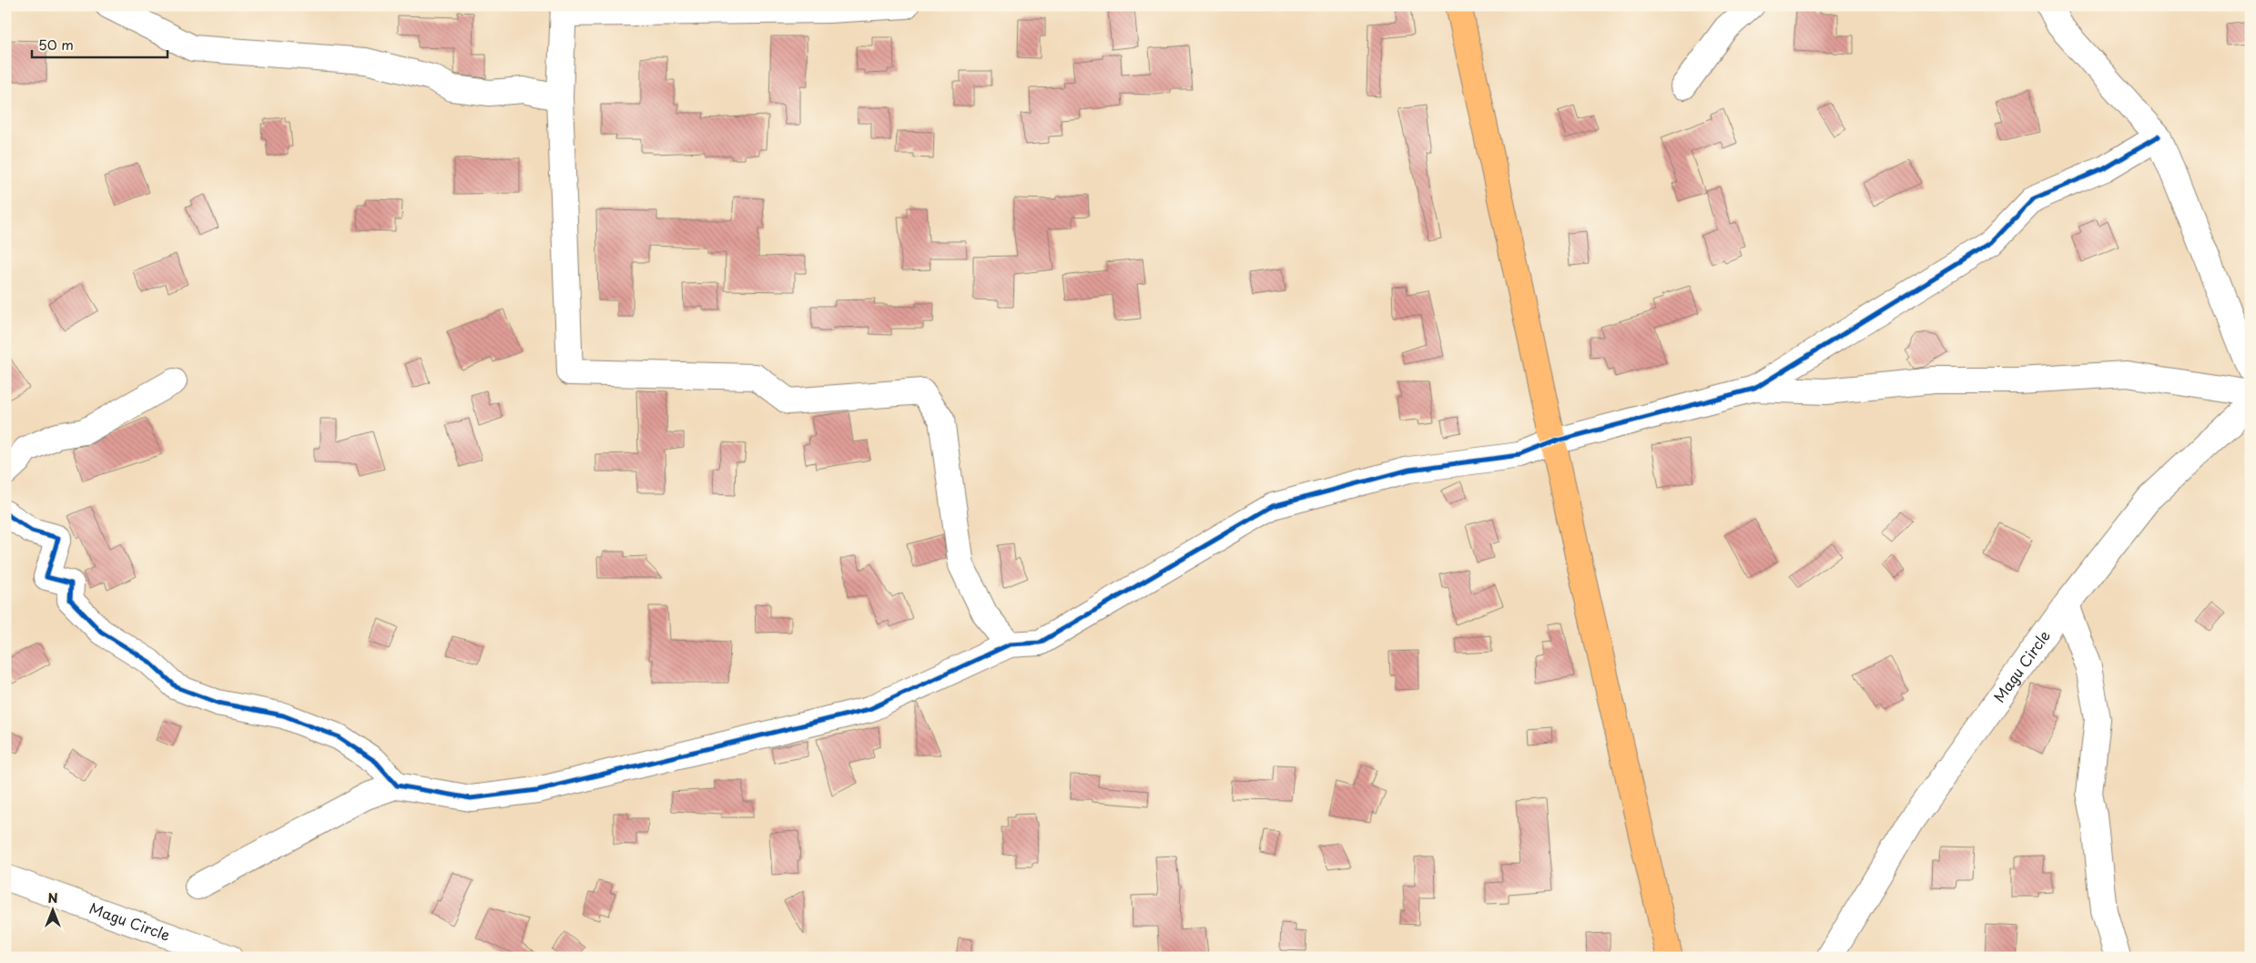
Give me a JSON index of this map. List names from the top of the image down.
{
  "streets": {
    "street": ["Magu Circle"]
  },
  "scale_bar": "50 m",
  "north": "top"
}
